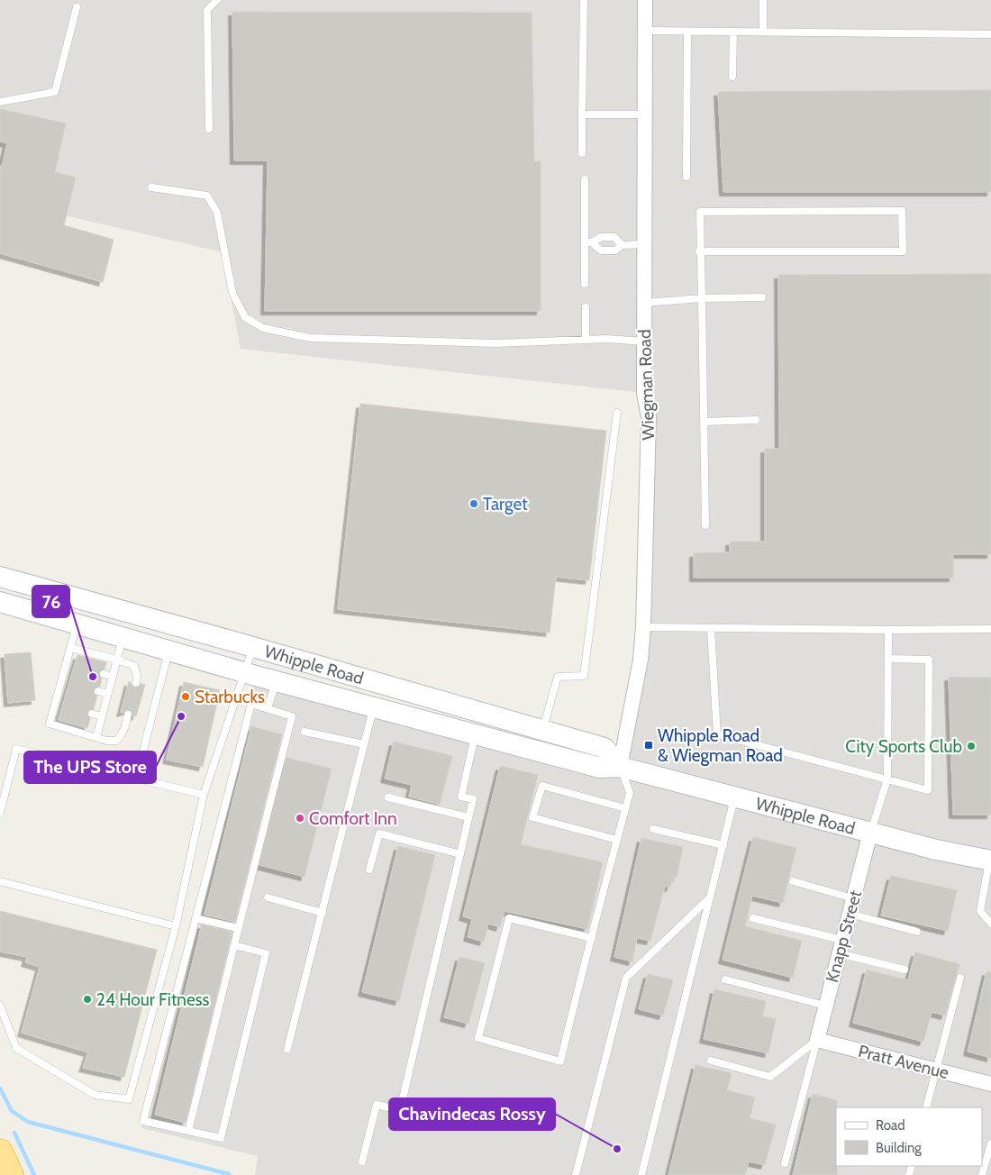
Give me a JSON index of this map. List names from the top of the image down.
{
  "streets": {
    "main road": ["Whipple Road"],
    "street": ["Wiegman Road", "Knapp Street", "Pratt Avenue"]
  },
  "crossings": [
    ["Wiegman Road", "Whipple Road"],
    ["Whipple Road", "Knapp Street"],
    ["Knapp Street", "Pratt Avenue"]
  ],
  "places": {
    "other": [
      "Target",
      "76",
      "Starbucks",
      "The UPS Store",
      "City Sports Club",
      "Comfort Inn",
      "24 Hour Fitness",
      "Chavindecas Rossy"
    ],
    "transit": ["Whipple Road & Wiegman Road"]
  },
  "legend": ["Road", "Building"]
}
